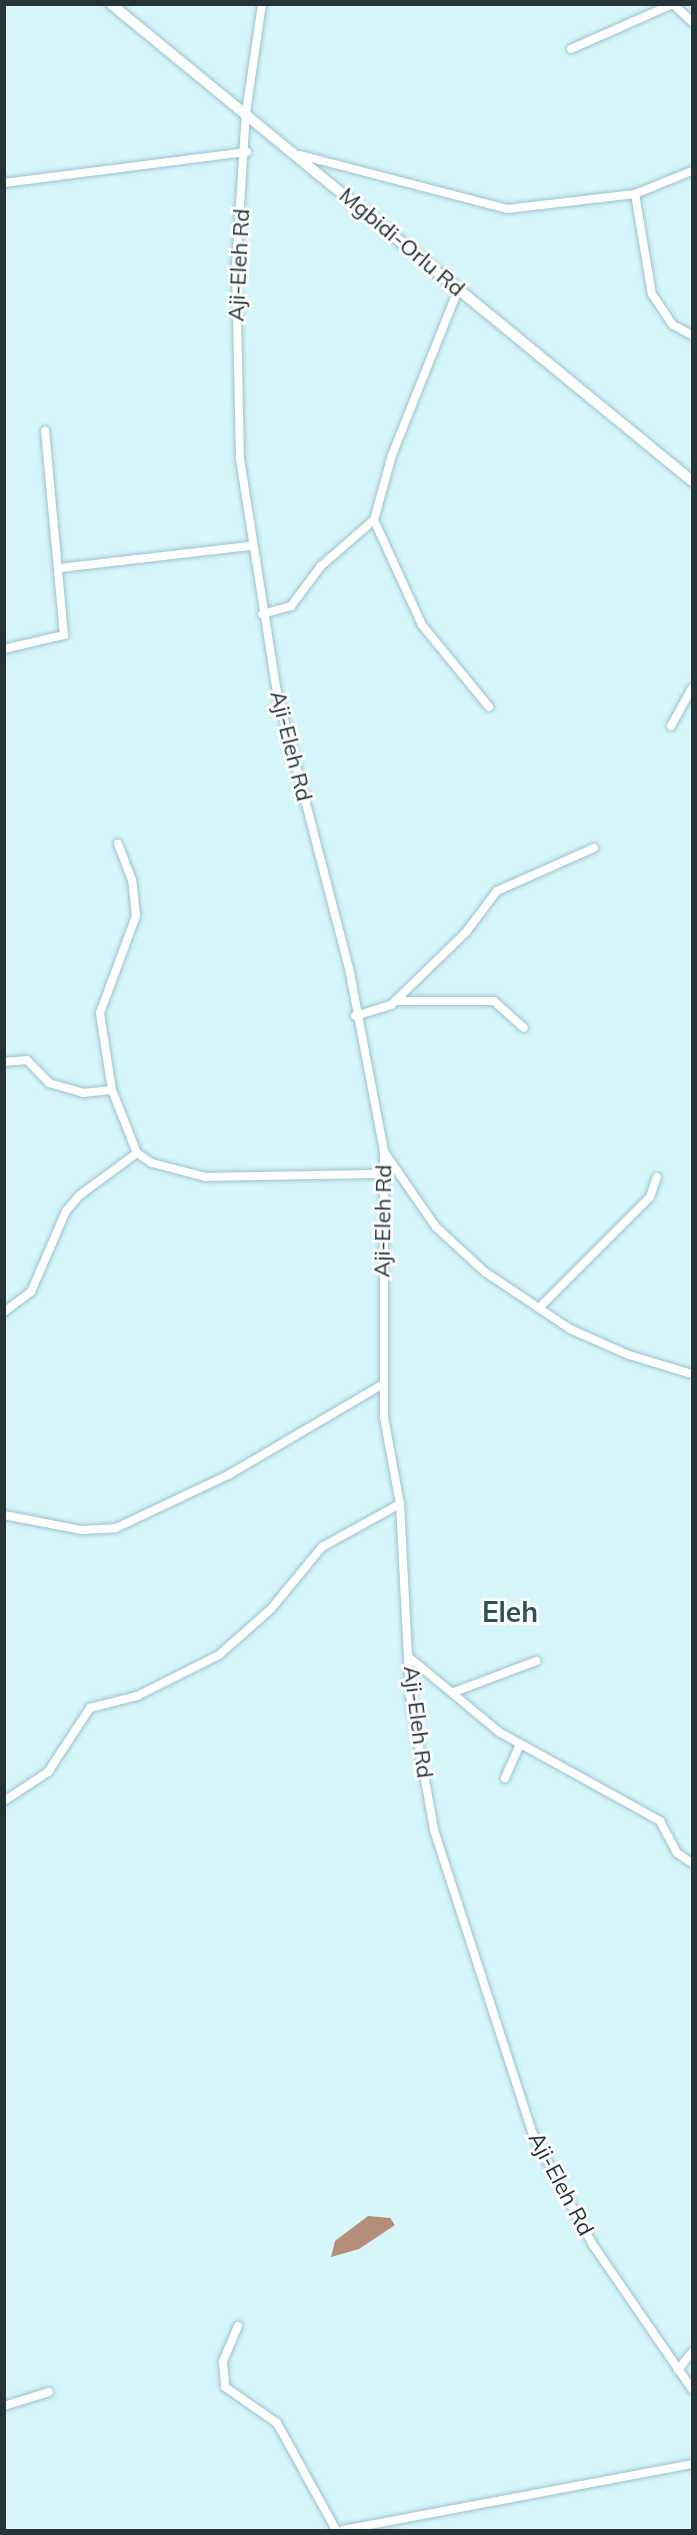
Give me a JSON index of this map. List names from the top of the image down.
{
  "streets": {
    "main road": ["Mgbidi-Orlu Rd"],
    "street": ["Aji-Eleh Rd"]
  },
  "crossings": [
    ["Mgbidi-Orlu Rd", "Aji-Eleh Rd"]
  ],
  "districts": ["Eleh"]
}
